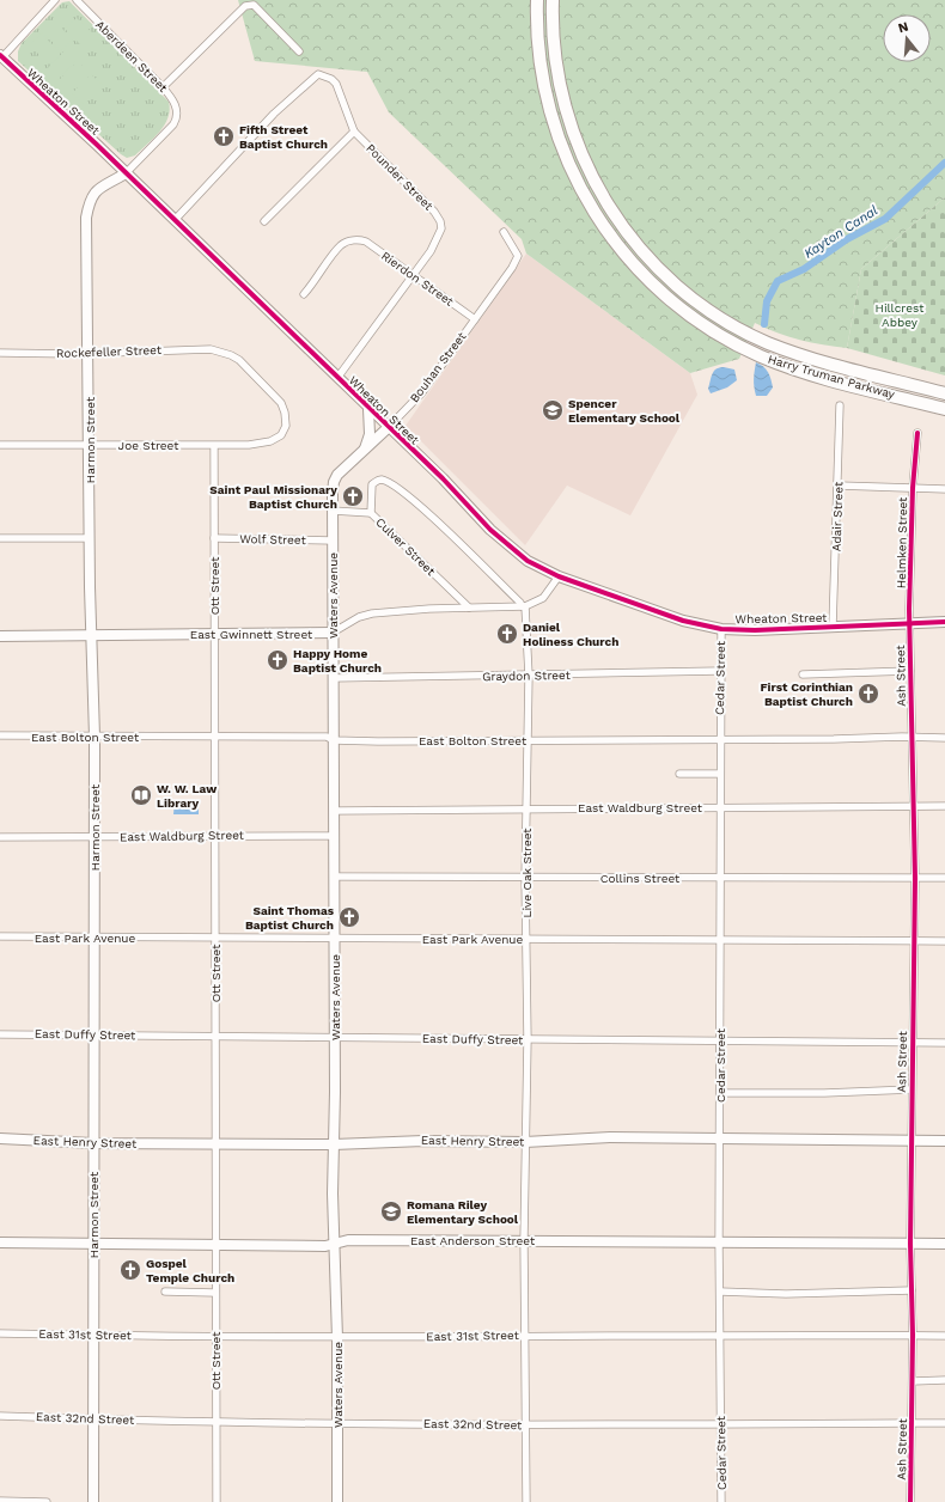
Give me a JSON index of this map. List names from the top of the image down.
{
  "streets": {
    "highway": ["Harry Truman Parkway"],
    "main road": [
      "Wheaton Street",
      "Bouhan Street",
      "Harmon Street",
      "Waters Avenue",
      "East Gwinnett Street",
      "East Henry Street",
      "East Anderson Street"
    ],
    "street": [
      "Aberdeen Street",
      "Pounder Street",
      "Rierdon Street",
      "Rockefeller Street",
      "Joe Street",
      "Adair Street",
      "Wolf Street",
      "Helmken Street",
      "Culver Street",
      "Ott Street",
      "Graydon Street",
      "Ash Street",
      "Cedar Street",
      "East Bolton Street",
      "East Waldburg Street",
      "Live Oak Street",
      "Collins Street",
      "East Park Avenue",
      "East Duffy Street",
      "East 31st Street",
      "East 32nd Street"
    ]
  },
  "crossings": [
    ["Aberdeen Street", "Wheaton Street"],
    ["Aberdeen Street", "Harmon Street"],
    ["Wheaton Street", "Pounder Street"],
    ["Wheaton Street", "Bouhan Street"],
    ["Wheaton Street", "Harmon Street"],
    ["Wheaton Street", "Adair Street"],
    ["Wheaton Street", "Helmken Street"],
    ["Wheaton Street", "Ash Street"],
    ["Wheaton Street", "Cedar Street"],
    ["Pounder Street", "Rierdon Street"],
    ["Rierdon Street", "Bouhan Street"],
    ["Rockefeller Street", "Harmon Street"],
    ["Rockefeller Street", "Joe Street"],
    ["Bouhan Street", "Waters Avenue"],
    ["Harmon Street", "Joe Street"],
    ["Harmon Street", "East Gwinnett Street"],
    ["Harmon Street", "East Bolton Street"],
    ["Harmon Street", "East Waldburg Street"],
    ["Harmon Street", "East Park Avenue"],
    ["Harmon Street", "East Duffy Street"],
    ["Harmon Street", "East Henry Street"],
    ["Harmon Street", "East Anderson Street"],
    ["Harmon Street", "East 31st Street"],
    ["Harmon Street", "East 32nd Street"],
    ["Joe Street", "Ott Street"],
    ["Wolf Street", "Ott Street"],
    ["Wolf Street", "Waters Avenue"],
    ["Helmken Street", "Ash Street"],
    ["Culver Street", "Waters Avenue"],
    ["Ott Street", "East Gwinnett Street"],
    ["Ott Street", "East Bolton Street"],
    ["Ott Street", "East Waldburg Street"],
    ["Ott Street", "East Park Avenue"],
    ["Ott Street", "East Duffy Street"],
    ["Ott Street", "East Henry Street"],
    ["Ott Street", "East Anderson Street"],
    ["Ott Street", "East 31st Street"],
    ["Ott Street", "East 32nd Street"],
    ["Waters Avenue", "East Gwinnett Street"],
    ["Waters Avenue", "Graydon Street"],
    ["Waters Avenue", "East Bolton Street"],
    ["Waters Avenue", "East Waldburg Street"],
    ["Waters Avenue", "Collins Street"],
    ["Waters Avenue", "East Park Avenue"],
    ["Waters Avenue", "East Duffy Street"],
    ["Waters Avenue", "East Henry Street"],
    ["Waters Avenue", "East Anderson Street"],
    ["Waters Avenue", "East 31st Street"],
    ["Waters Avenue", "East 32nd Street"],
    ["Graydon Street", "Cedar Street"],
    ["Graydon Street", "Live Oak Street"],
    ["Ash Street", "East Bolton Street"],
    ["Ash Street", "East Waldburg Street"],
    ["Ash Street", "Collins Street"],
    ["Ash Street", "East Park Avenue"],
    ["Ash Street", "East Duffy Street"],
    ["Ash Street", "East Henry Street"],
    ["Ash Street", "East Anderson Street"],
    ["Ash Street", "East 31st Street"],
    ["Ash Street", "East 32nd Street"],
    ["Cedar Street", "East Bolton Street"],
    ["Cedar Street", "East Waldburg Street"],
    ["Cedar Street", "Collins Street"],
    ["Cedar Street", "East Park Avenue"],
    ["Cedar Street", "East Duffy Street"],
    ["Cedar Street", "East Henry Street"],
    ["Cedar Street", "East Anderson Street"],
    ["Cedar Street", "East 31st Street"],
    ["Cedar Street", "East 32nd Street"],
    ["East Bolton Street", "Live Oak Street"],
    ["East Waldburg Street", "Live Oak Street"],
    ["Live Oak Street", "Collins Street"],
    ["Live Oak Street", "East Park Avenue"],
    ["Live Oak Street", "East Duffy Street"],
    ["Live Oak Street", "East Henry Street"],
    ["Live Oak Street", "East Anderson Street"],
    ["Live Oak Street", "East 31st Street"],
    ["Live Oak Street", "East 32nd Street"]
  ],
  "water": ["Kayton Canal"],
  "parks": ["Hillcrest Abbey"],
  "places": {
    "church": [
      "Fifth Street Baptist Church",
      "Saint Paul Missionary Baptist Church",
      "Daniel Holiness Church",
      "Happy Home Baptist Church",
      "First Corinthian Baptist Church",
      "Saint Thomas Baptist Church",
      "Gospel Temple Church"
    ],
    "school or university": ["Spencer Elementary School", "Romana Riley Elementary School"],
    "library": ["W. W. Law Library"]
  },
  "north": "top"
}
